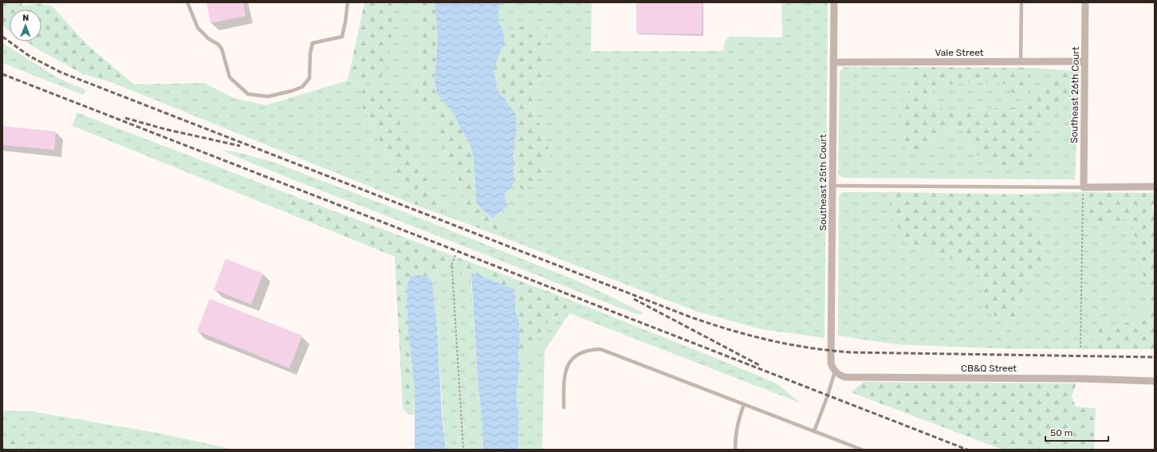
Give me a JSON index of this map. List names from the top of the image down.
{
  "streets": {
    "street": [
      "Vale Street",
      "Southeast 26th Court",
      "Southeast 25th Court",
      "CB&Q Street"
    ]
  },
  "crossings": [
    ["Vale Street", "Southeast 26th Court"],
    ["Vale Street", "Southeast 25th Court"],
    ["Southeast 25th Court", "CB&Q Street"]
  ],
  "scale_bar": "50 m",
  "north": "top"
}
